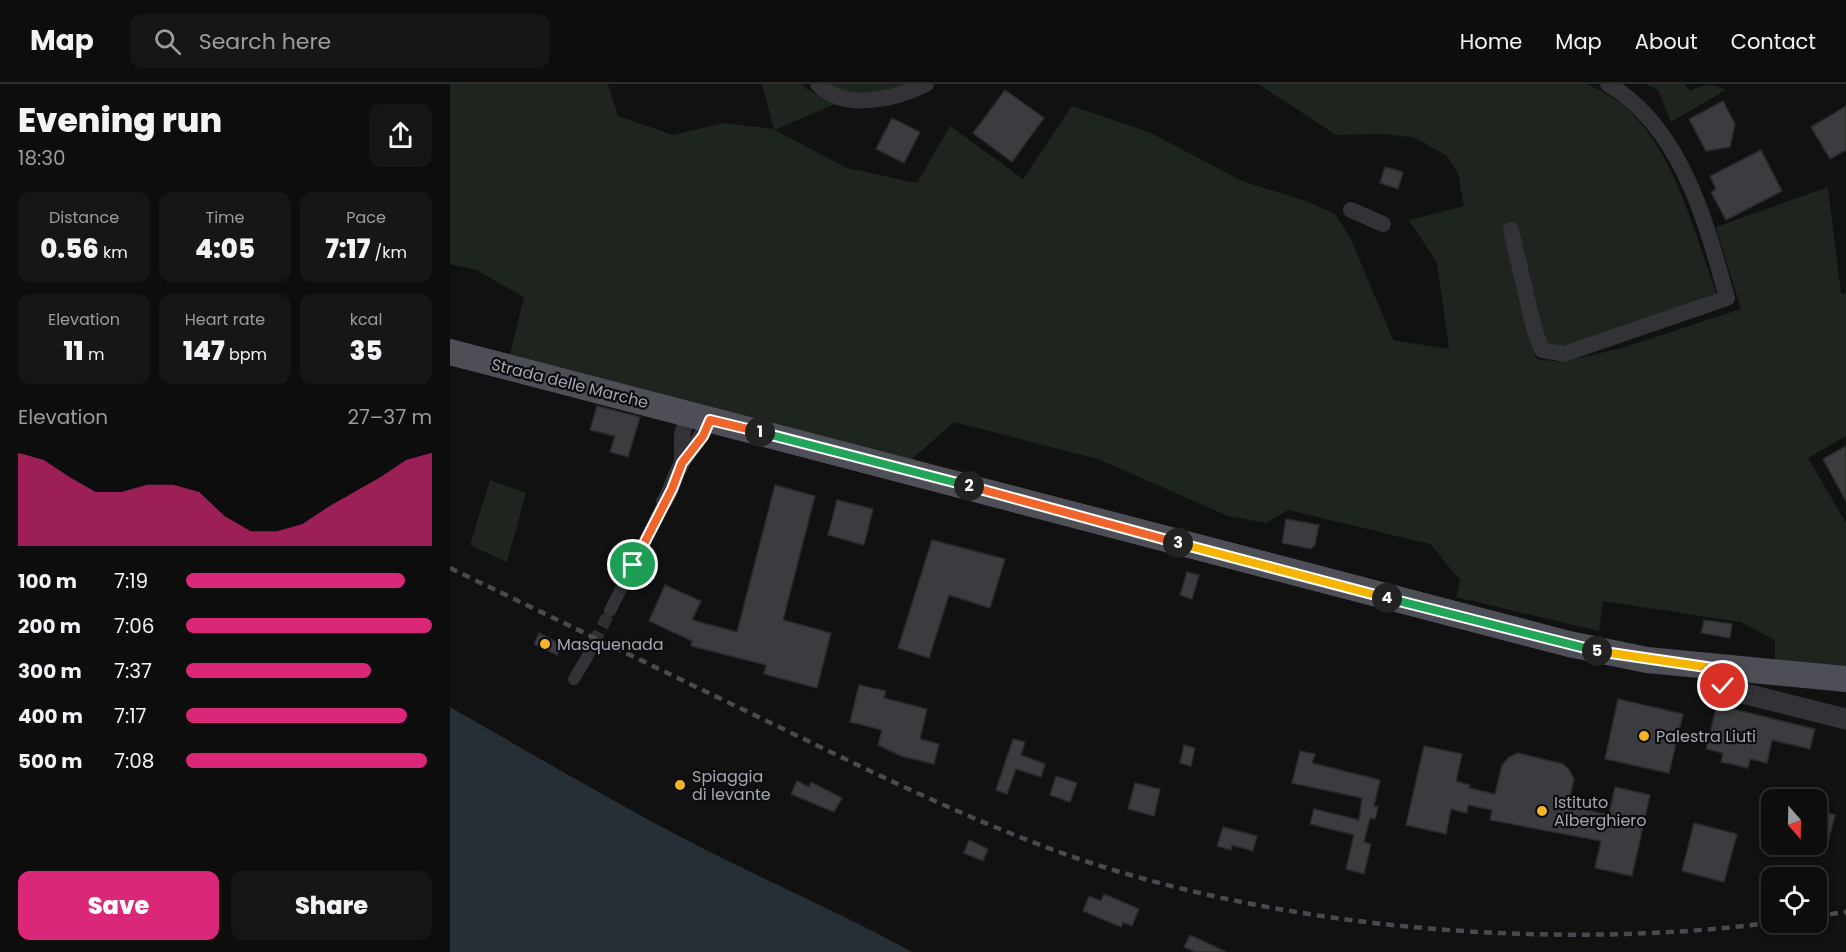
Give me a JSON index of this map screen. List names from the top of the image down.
{
  "streets": {
    "main road": ["Strada delle Marche"]
  },
  "places": [
    "Masquenada",
    "Palestra Liuti",
    "Spiaggia di levante",
    "Istituto Alberghiero"
  ],
  "north": "bottom",
  "page": {
    "header": "Map",
    "search": "Search here",
    "nav": [
      "Home",
      "Map",
      "About",
      "Contact"
    ],
    "heading": ["Evening run", "18:30"],
    "stats": [
      ["Distance", "0.56 km"],
      ["Time", "4:05"],
      ["Pace", "7:17 /km"],
      ["Elevation", "11 m"],
      ["Heart rate", "147 bpm"],
      ["kcal", "35"]
    ],
    "chart": ["Elevation", "27–37 m"],
    "pins": [
      "1",
      "2",
      "3",
      "4",
      "5"
    ],
    "list": [
      {
        "name": "100 m",
        "note": "7:19"
      },
      {
        "name": "200 m",
        "note": "7:06"
      },
      {
        "name": "300 m",
        "note": "7:37"
      },
      {
        "name": "400 m",
        "note": "7:17"
      },
      {
        "name": "500 m",
        "note": "7:08"
      }
    ],
    "buttons": ["Save", "Share"]
  }
}
